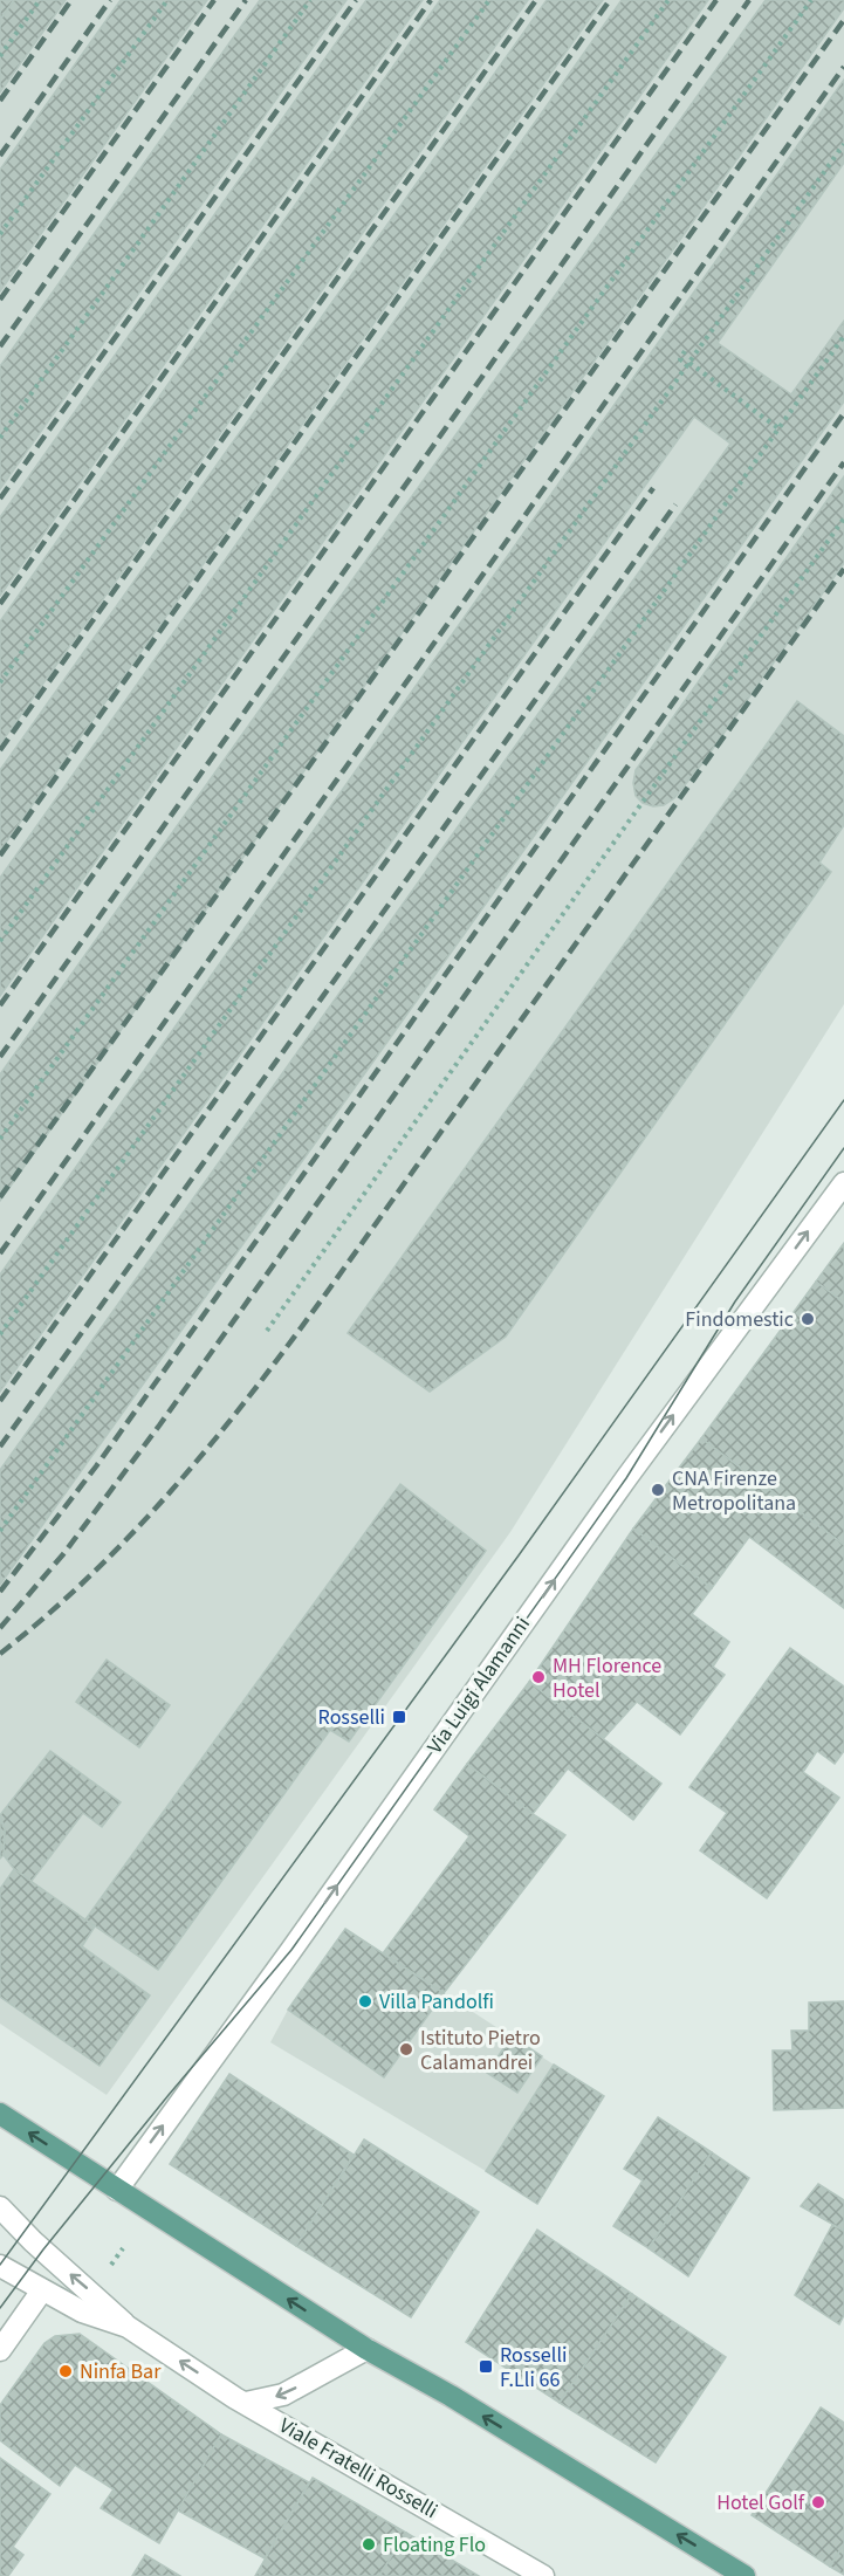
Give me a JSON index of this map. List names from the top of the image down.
{
  "streets": {
    "street": ["Via Luigi Alamanni", "Viale Fratelli Rosselli"]
  },
  "one_way": ["Via Luigi Alamanni"],
  "places": {
    "other": [
      "Findomestic",
      "CNA Firenze Metropolitana",
      "MH Florence Hotel",
      "Villa Pandolfi",
      "Istituto Pietro Calamandrei",
      "Ninfa Bar",
      "Hotel Golf",
      "Floating Flo"
    ],
    "transit": ["Rosselli", "Rosselli F.Lli 66"]
  }
}
